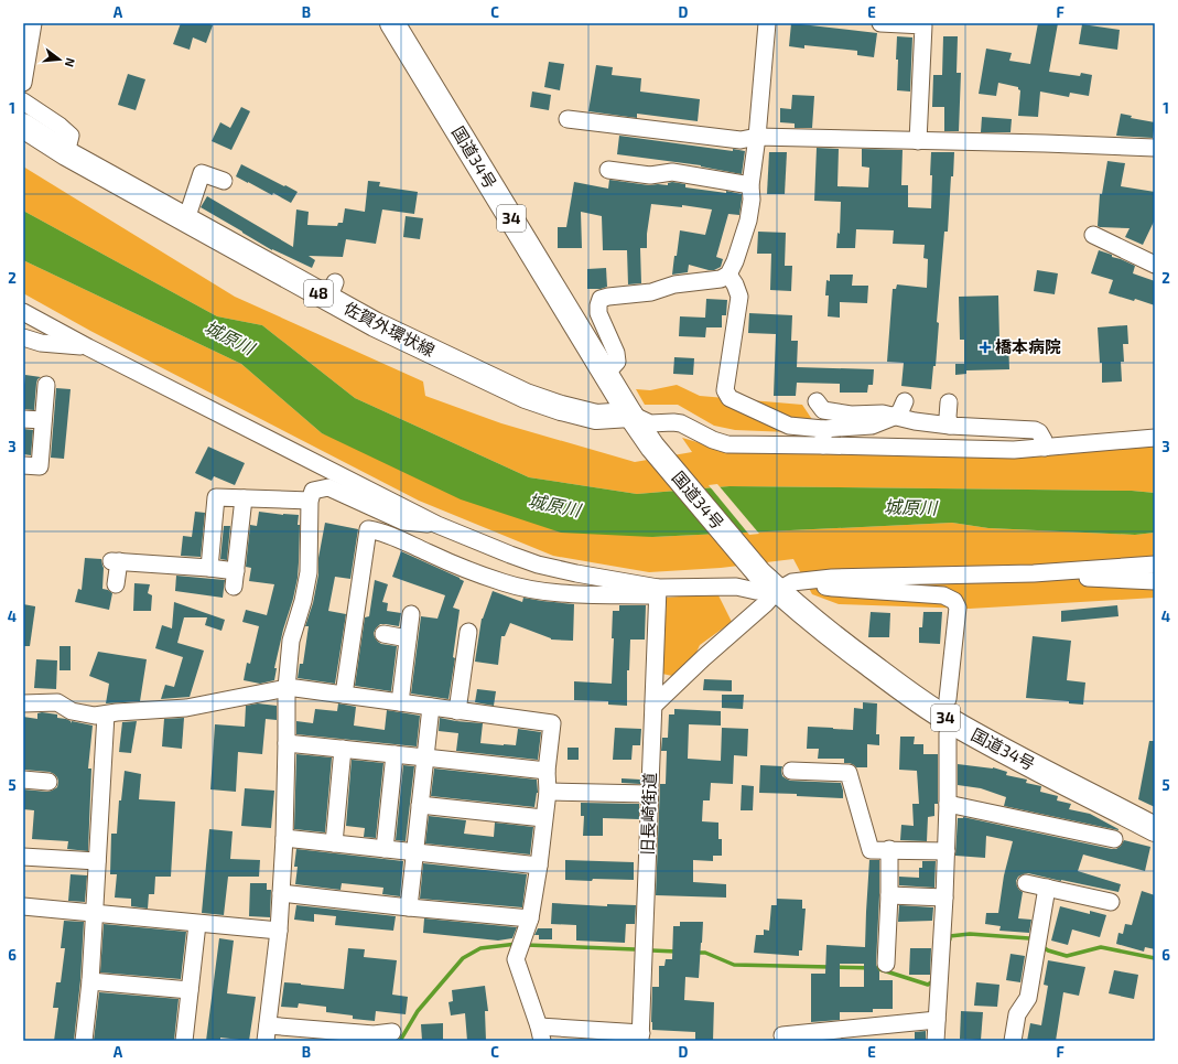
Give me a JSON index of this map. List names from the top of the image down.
{
  "streets": {
    "main road": [
      "国道34号",
      "34",
      "48",
      "佐賀外環状線"
    ],
    "street": ["旧長崎街道"]
  },
  "crossings": [
    ["国道34号", "佐賀外環状線"]
  ],
  "water": ["城原川"],
  "places": {
    "health": ["橋本病院"]
  },
  "north": "right",
  "grid": {
    "columns": [
      "A",
      "B",
      "C",
      "D",
      "E",
      "F"
    ],
    "rows": [
      "1",
      "2",
      "3",
      "4",
      "5",
      "6"
    ]
  }
}
